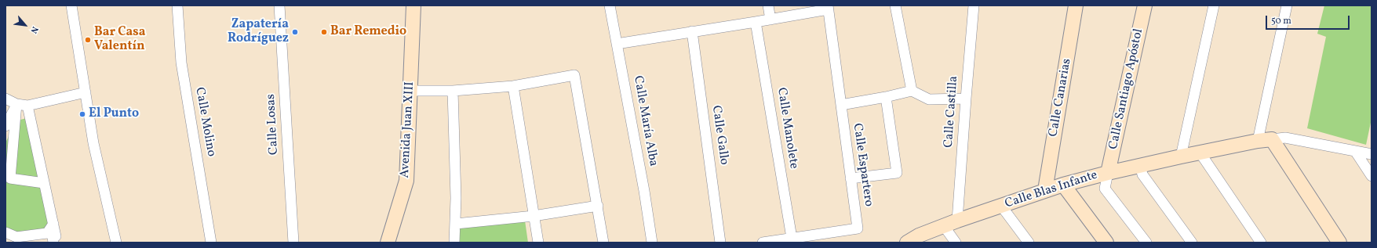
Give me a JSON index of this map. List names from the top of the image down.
{
  "streets": {
    "street": [
      "Calle Santiago Apóstol",
      "Calle Canarias",
      "Calle Castilla",
      "Calle María Alba",
      "Calle Molino",
      "Calle Losas",
      "Calle Manolete",
      "Avenida Juan XIII",
      "Calle Gallo",
      "Calle Espartero",
      "Calle Blas Infante"
    ]
  },
  "crossings": [
    ["Calle Santiago Apóstol", "Calle Blas Infante"],
    ["Calle Canarias", "Calle Blas Infante"],
    ["Calle Castilla", "Calle Blas Infante"],
    ["Calle Manolete", "Calle Espartero"]
  ],
  "places": [
    "Zapatería Rodríguez",
    "Bar Remedio",
    "Bar Casa Valentín",
    "El Punto"
  ],
  "scale_bar": "50 m",
  "north": "bottom right"
}
